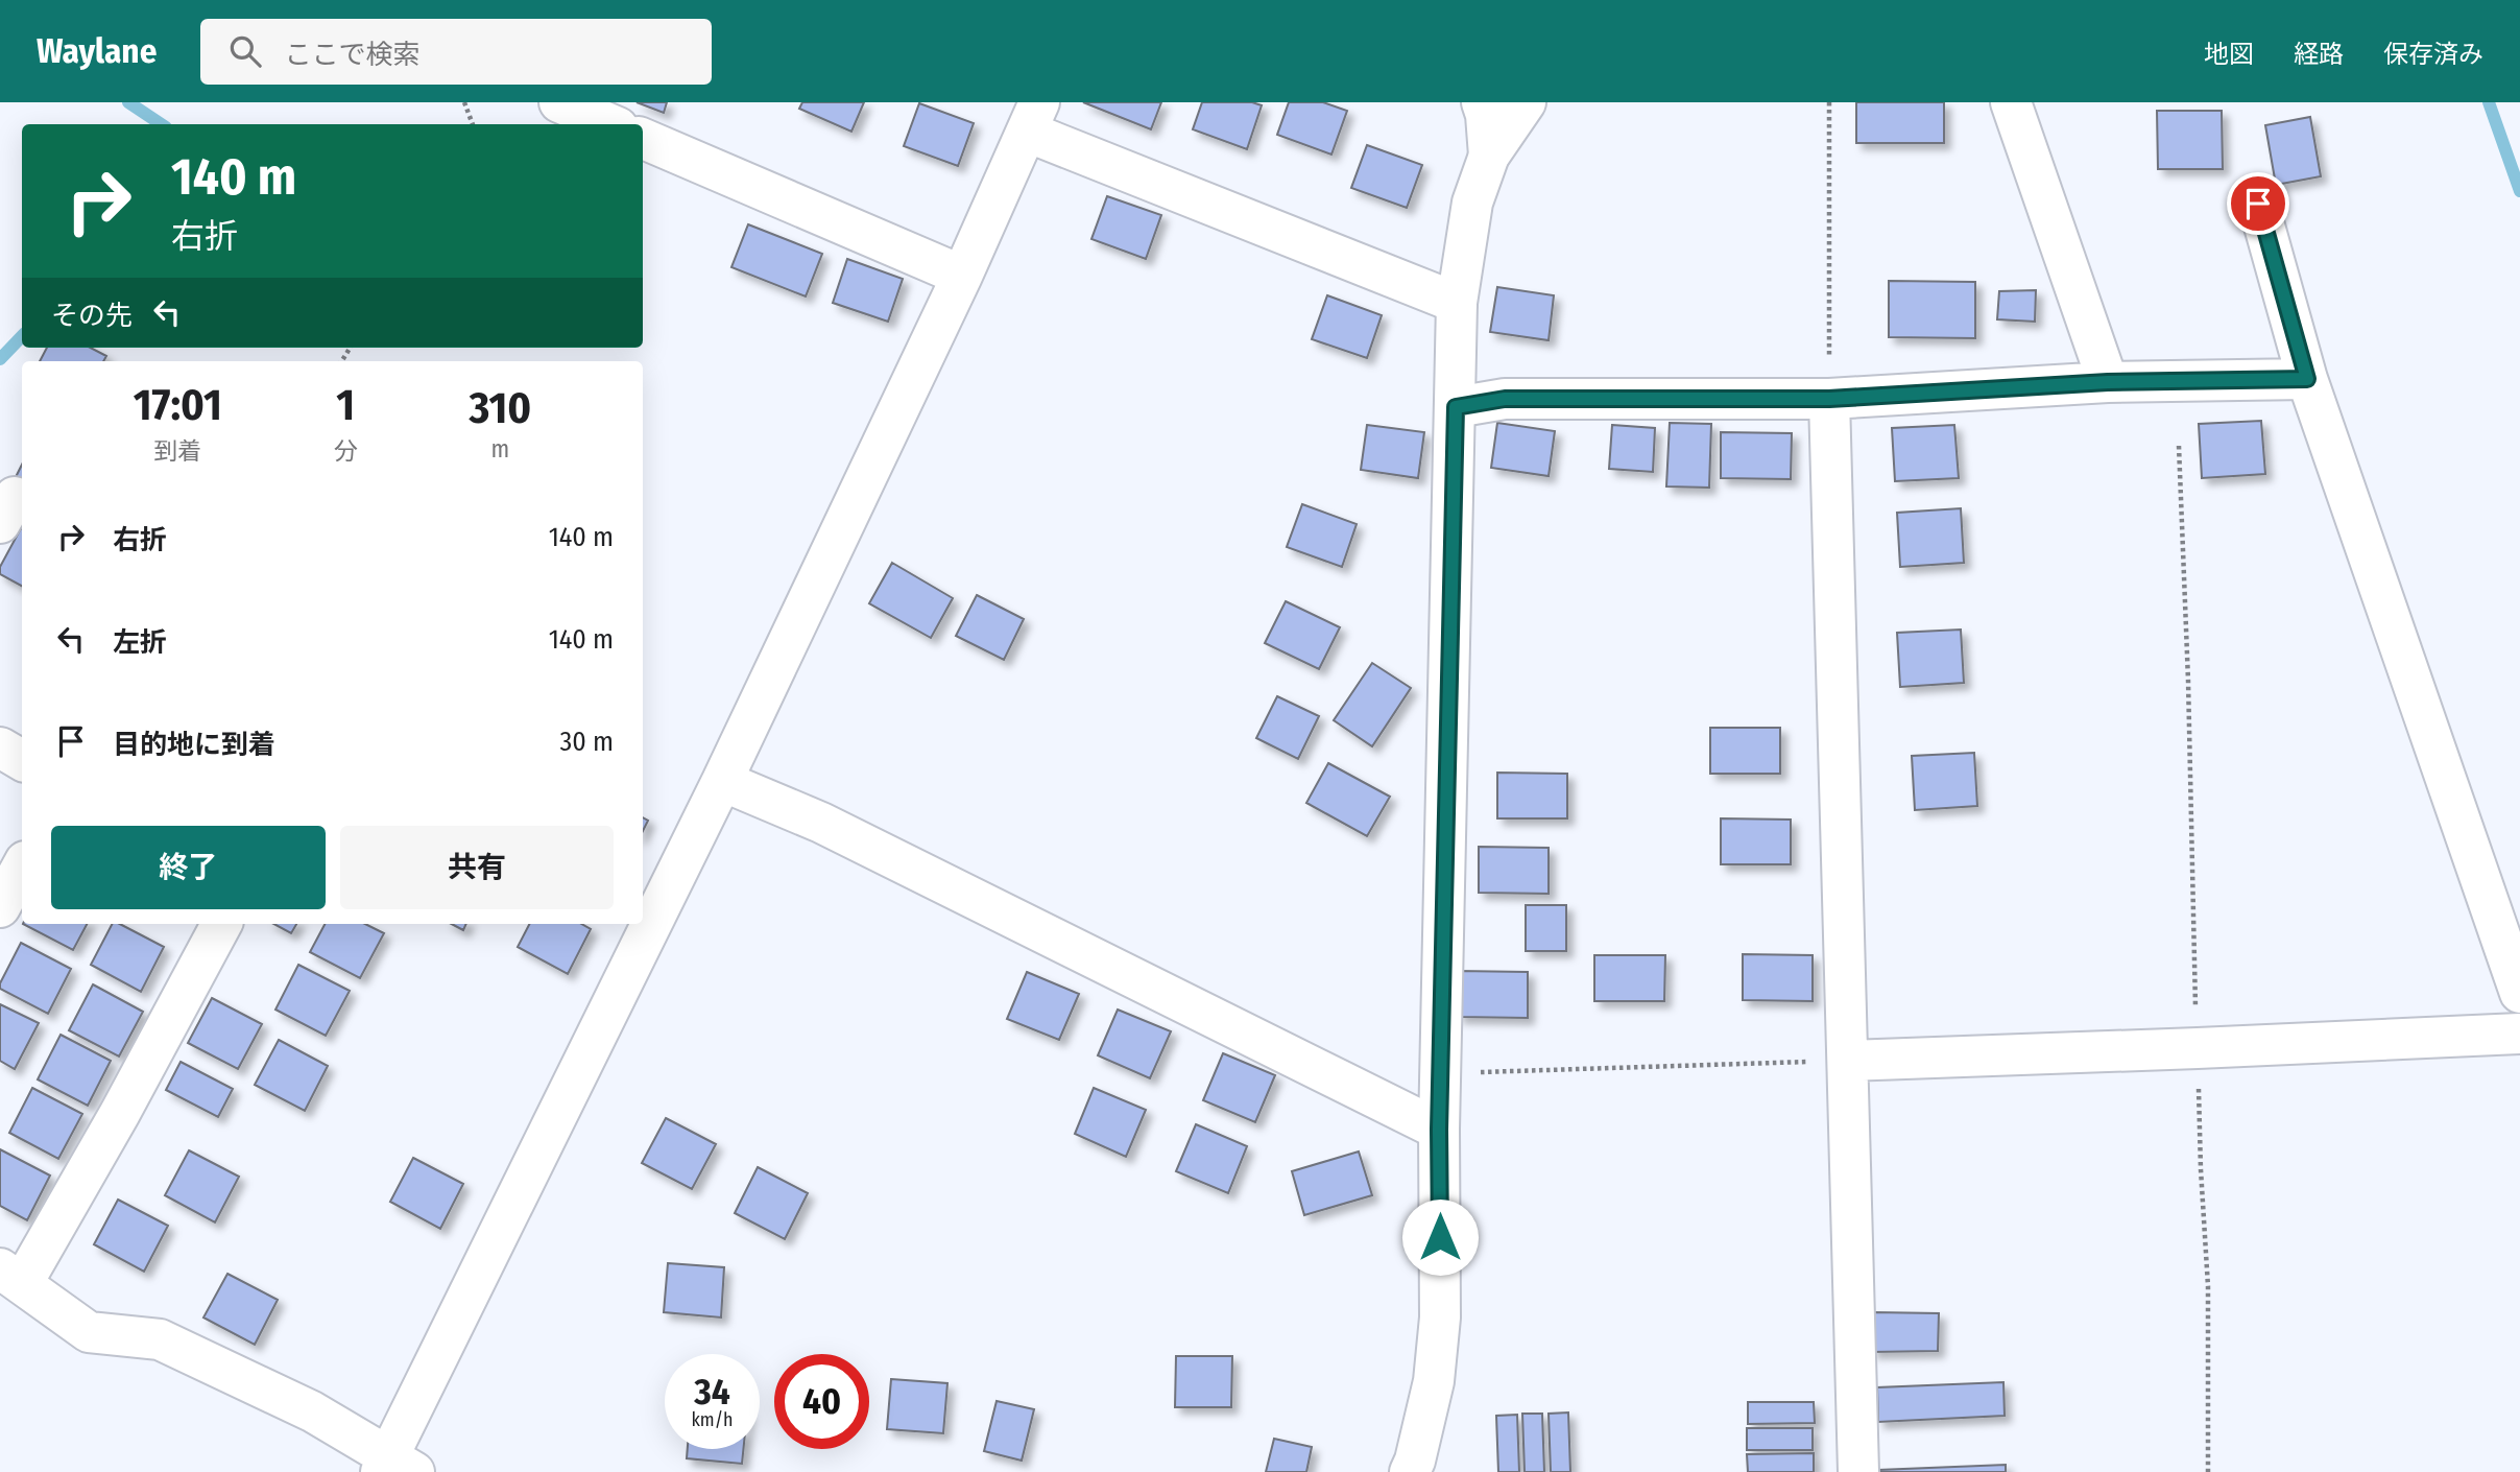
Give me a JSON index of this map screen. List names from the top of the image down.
{
  "page": {
    "header": "Waylane",
    "search": "ここで検索",
    "nav": ["地図", "経路", "保存済み"],
    "turn": ["140 m", "右折"],
    "then": "その先",
    "eta": [
      "17:01",
      "到着",
      "1",
      "分",
      "310",
      "m"
    ],
    "list": [
      {
        "name": "右折",
        "value": "140 m"
      },
      {
        "name": "左折",
        "value": "140 m"
      },
      {
        "name": "目的地に到着",
        "value": "30 m"
      }
    ],
    "buttons": ["終了", "共有"],
    "speed": "34 km/h",
    "limit": "40"
  }
}
